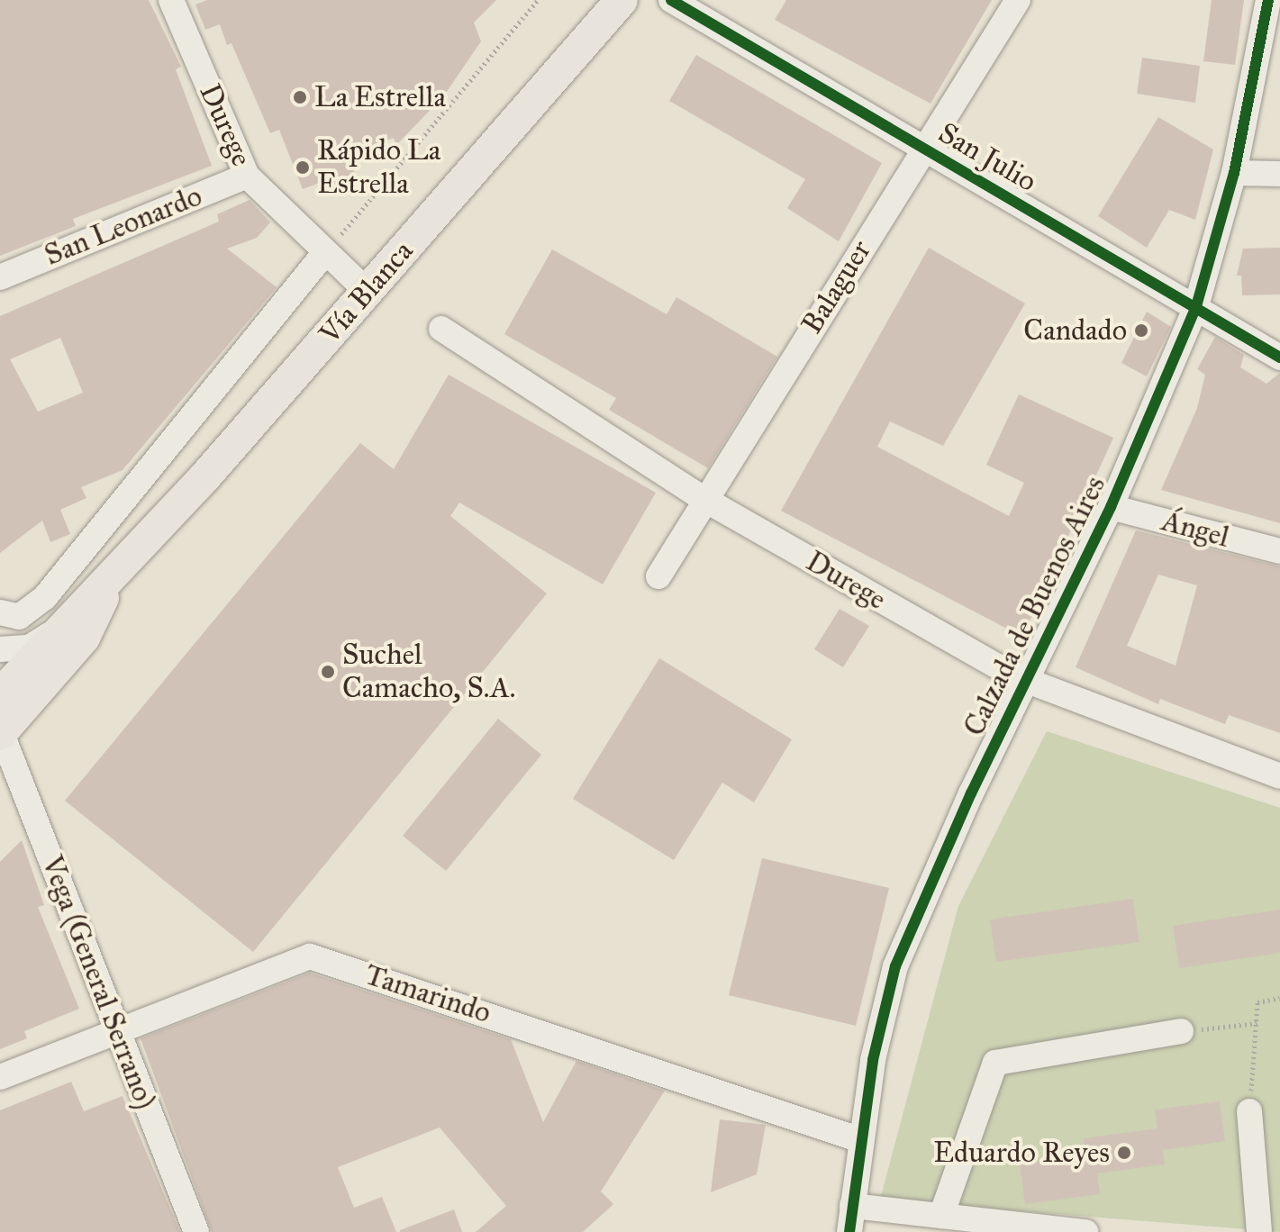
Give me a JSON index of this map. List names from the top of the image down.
{
  "streets": {
    "main road": ["Vía Blanca"],
    "street": [
      "Durege",
      "San Julio",
      "San Leonardo",
      "Balaguer",
      "Ángel",
      "Calzada de Buenos Aires",
      "Vega (General Serrano)",
      "Tamarindo"
    ]
  },
  "crossings": [
    ["Durege", "San Leonardo"],
    ["Durege", "Balaguer"],
    ["Durege", "Vía Blanca"],
    ["Durege", "Calzada de Buenos Aires"],
    ["San Julio", "Balaguer"],
    ["San Julio", "Calzada de Buenos Aires"],
    ["Vía Blanca", "Vega (General Serrano)"],
    ["Ángel", "Calzada de Buenos Aires"],
    ["Calzada de Buenos Aires", "Tamarindo"],
    ["Vega (General Serrano)", "Tamarindo"]
  ],
  "places": [
    "La Estrella",
    "Rápido La Estrella",
    "Candado",
    "Suchel Camacho, S.A.",
    "Eduardo Reyes"
  ]
}
